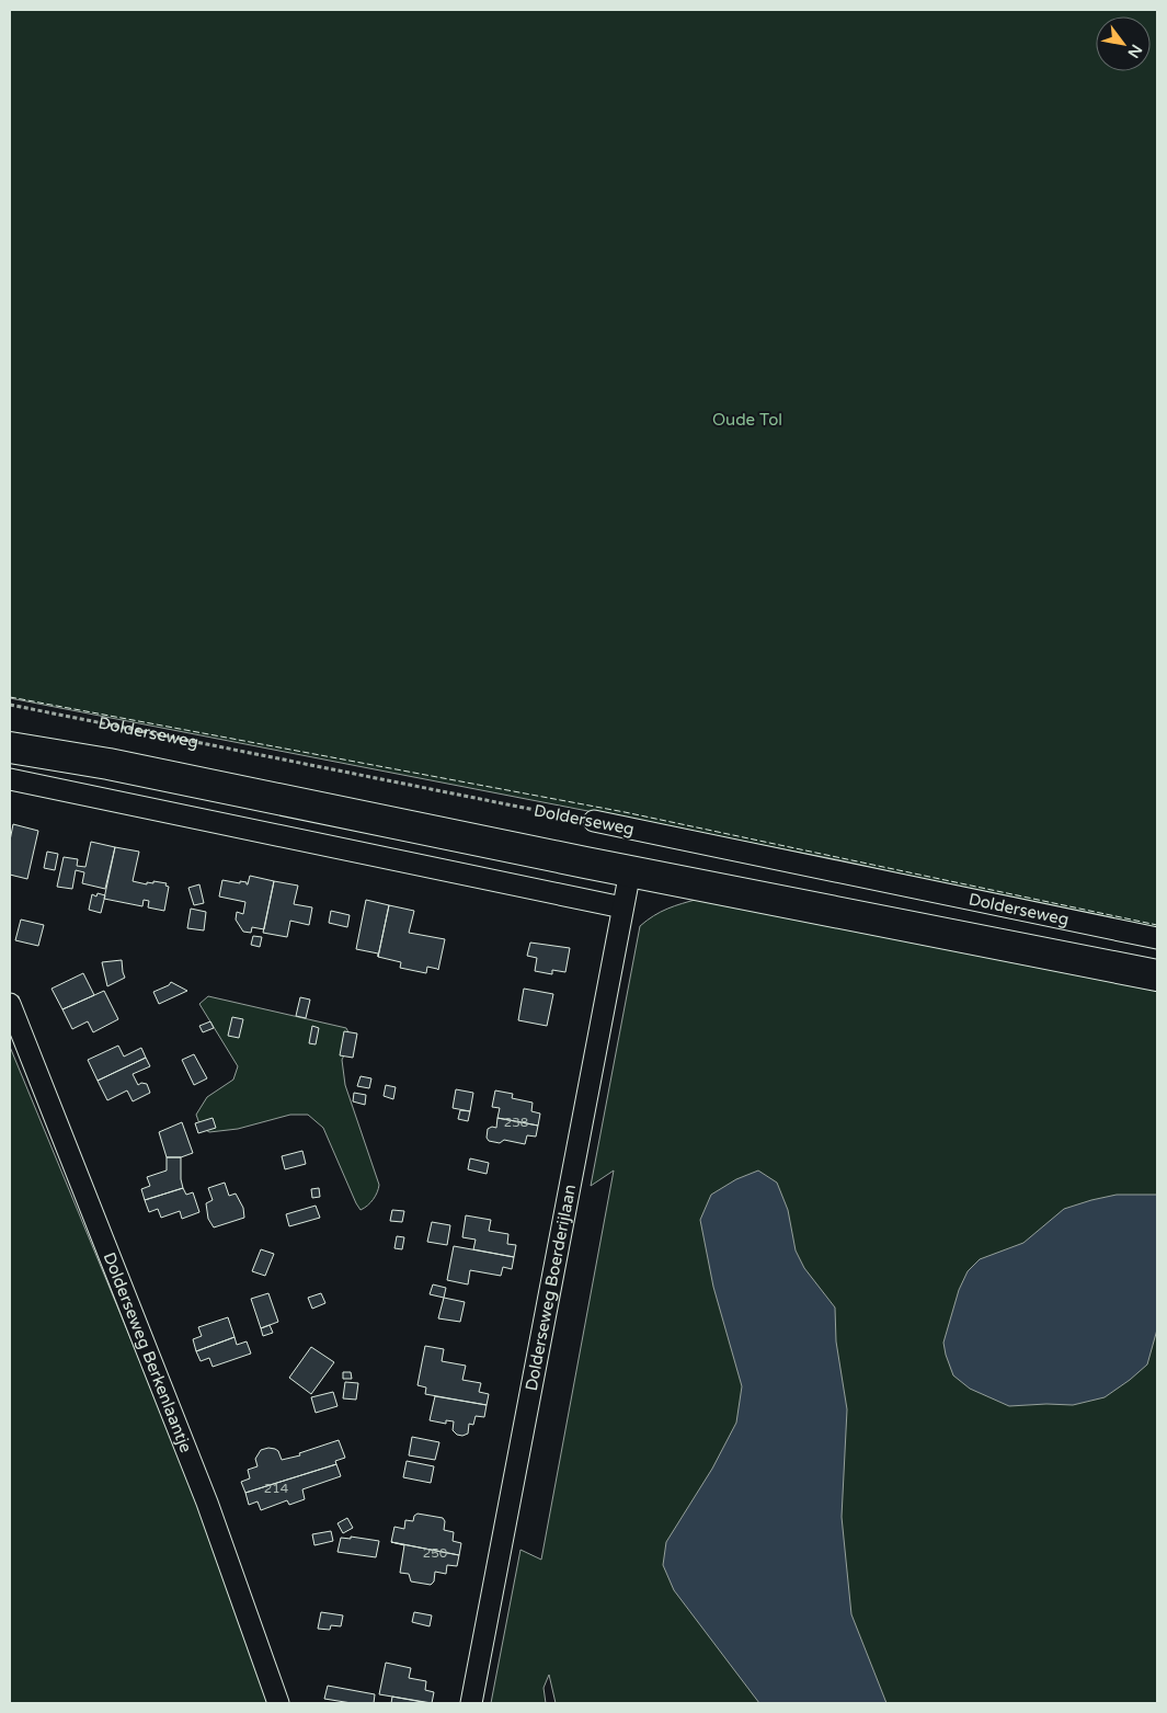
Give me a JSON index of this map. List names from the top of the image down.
{
  "streets": {
    "street": ["Dolderseweg", "Dolderseweg Boerderijlaan", "Dolderseweg Berkenlaantje"]
  },
  "parks": ["Oude Tol"],
  "house_numbers": ["238", "214", "250"],
  "north": "bottom right"
}
